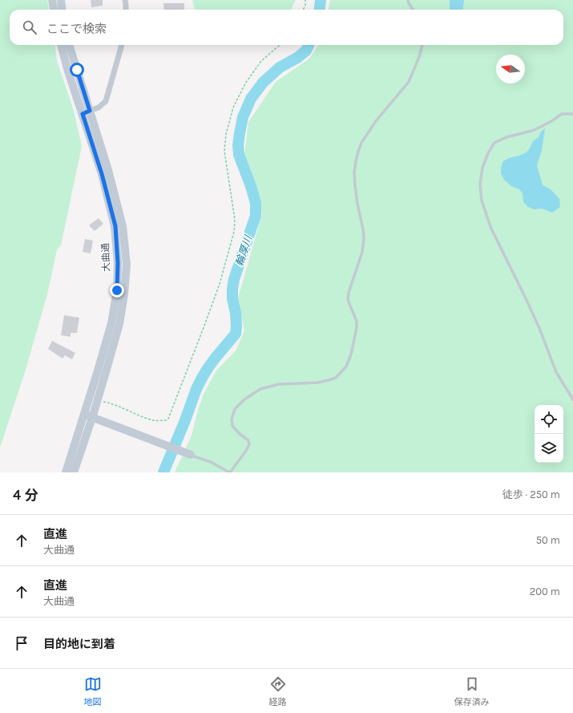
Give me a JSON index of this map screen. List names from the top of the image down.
{
  "streets": {
    "main road": ["大曲通"]
  },
  "water": ["輪厚川"],
  "north": "left",
  "page": {
    "search": "ここで検索",
    "heading": ["4 分", "徒歩 · 250 m"],
    "list": [
      ["直進", "大曲通", "50 m"],
      ["直進", "大曲通", "200 m"],
      "目的地に到着"
    ],
    "nav": ["地図", "経路", "保存済み"]
  }
}
